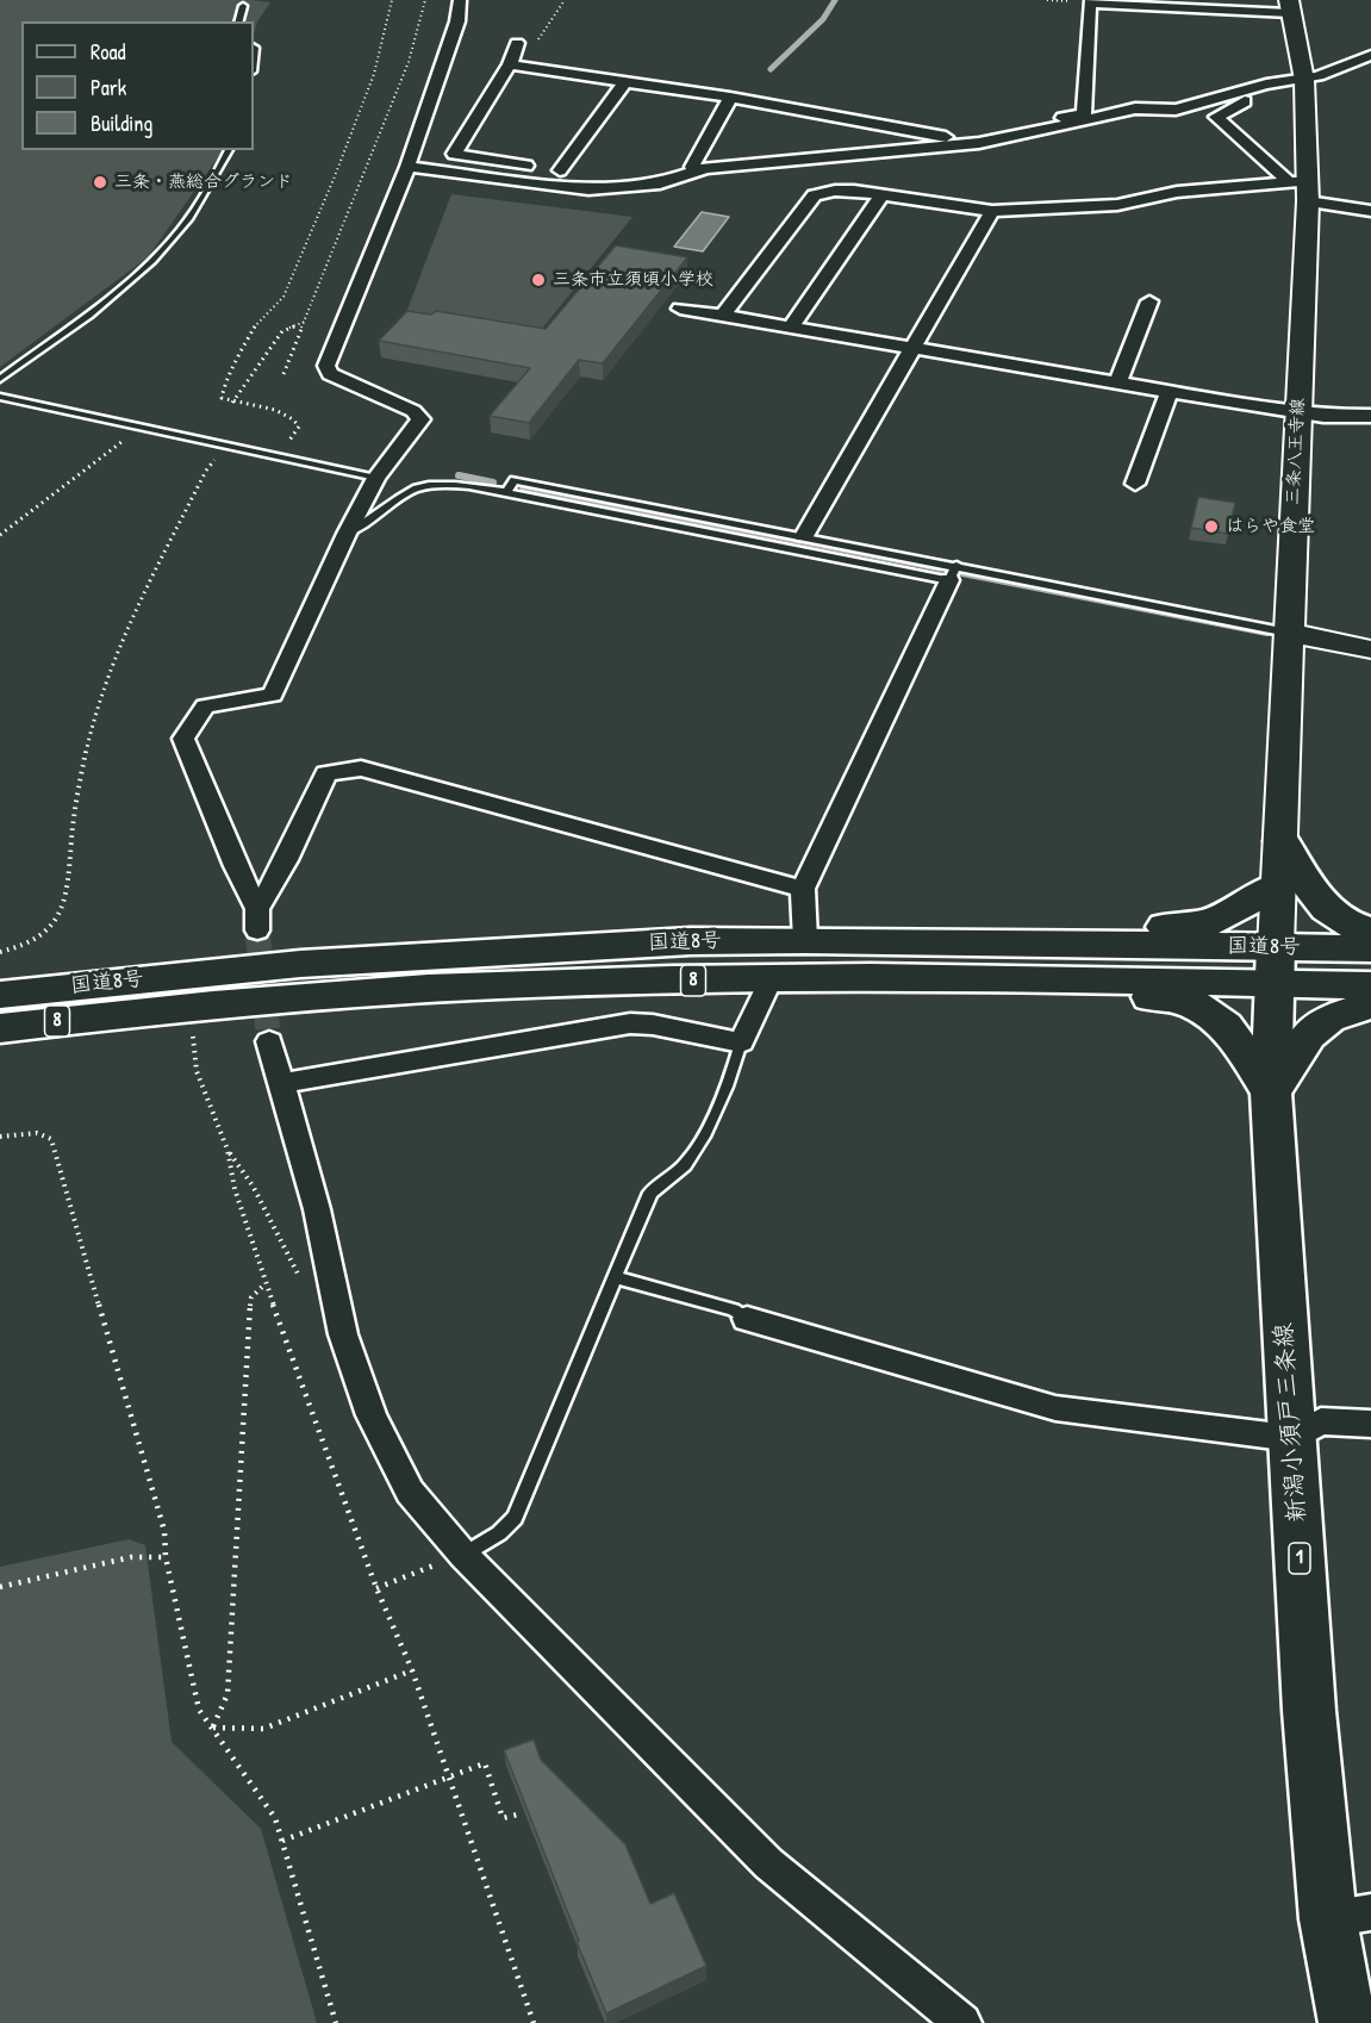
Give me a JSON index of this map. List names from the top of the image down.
{
  "streets": {
    "main road": [
      "三条八王寺線",
      "国道8号",
      "8",
      "新潟小須戸三条線",
      "1"
    ]
  },
  "crossings": [
    ["三条八王寺線", "国道8号"],
    ["三条八王寺線", "新潟小須戸三条線"],
    ["国道8号", "新潟小須戸三条線"]
  ],
  "places": ["三条・燕総合グランド", "三条市立須頃小学校", "はらや食堂"],
  "legend": ["Road", "Park", "Building"]
}
